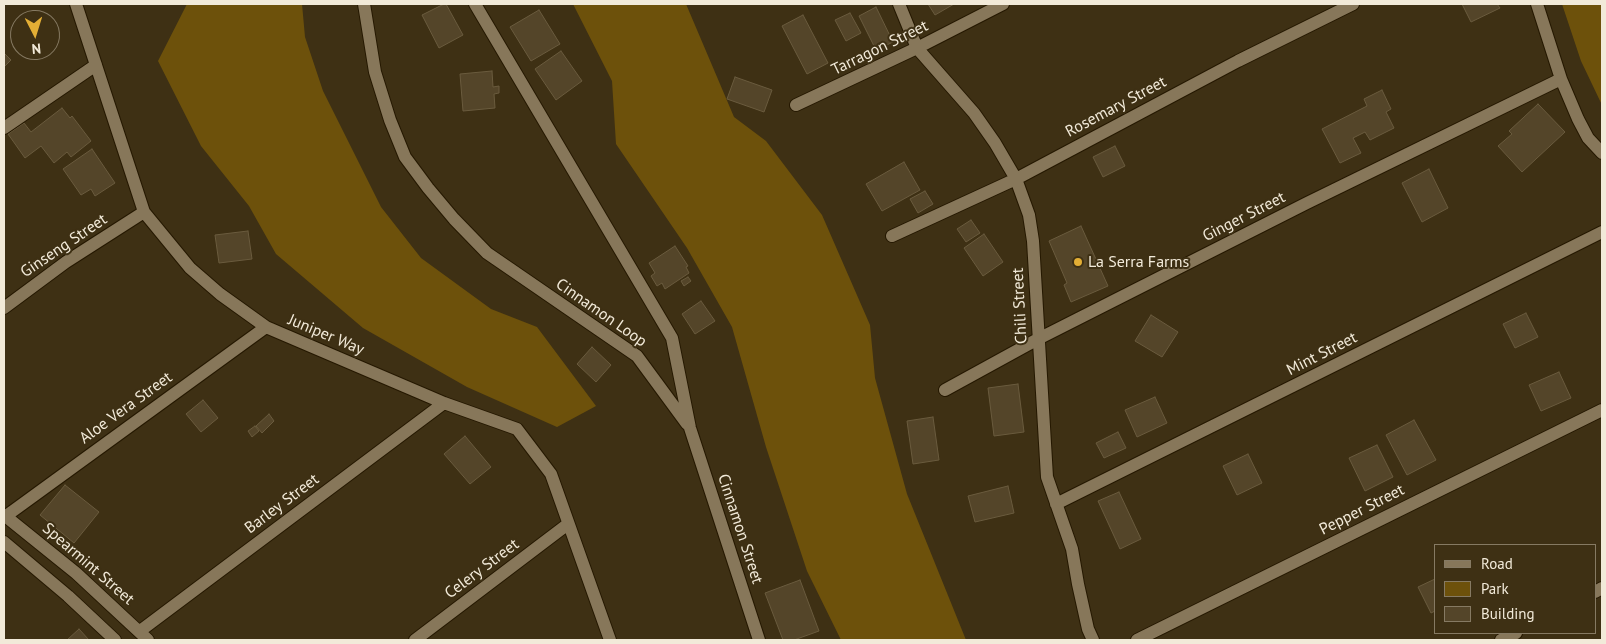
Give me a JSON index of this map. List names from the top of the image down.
{
  "streets": {
    "street": [
      "Tarragon Street",
      "Rosemary Street",
      "Ginger Street",
      "Ginseng Street",
      "Chili Street",
      "Cinnamon Loop",
      "Juniper Way",
      "Mint Street",
      "Aloe Vera Street",
      "Barley Street",
      "Pepper Street",
      "Cinnamon Street",
      "Spearmint Street",
      "Celery Street"
    ]
  },
  "crossings": [
    ["Tarragon Street", "Chili Street"],
    ["Rosemary Street", "Chili Street"],
    ["Ginger Street", "Chili Street"],
    ["Ginseng Street", "Juniper Way"],
    ["Chili Street", "Mint Street"],
    ["Cinnamon Loop", "Cinnamon Street"],
    ["Juniper Way", "Aloe Vera Street"],
    ["Juniper Way", "Barley Street"],
    ["Juniper Way", "Celery Street"],
    ["Aloe Vera Street", "Spearmint Street"],
    ["Barley Street", "Spearmint Street"]
  ],
  "places": ["La Serra Farms"],
  "legend": ["Road", "Park", "Building"],
  "north": "bottom"
}
